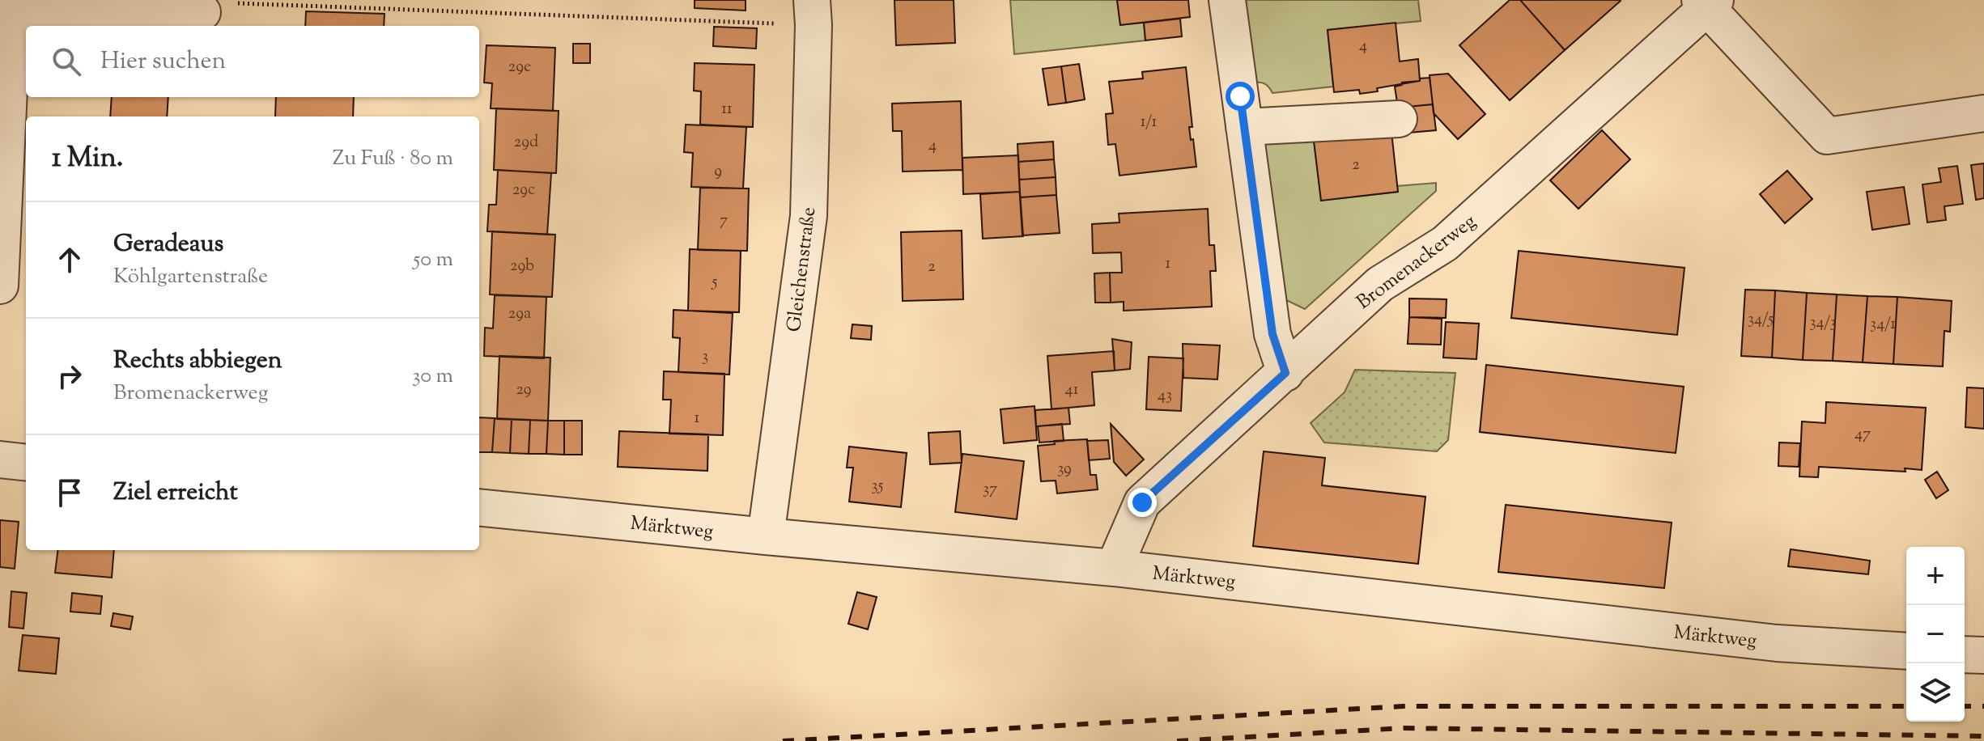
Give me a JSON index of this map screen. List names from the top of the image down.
{
  "streets": {
    "street": ["Bromenackerweg", "Gleichenstraße", "Märktweg"]
  },
  "crossings": [
    ["Bromenackerweg", "Märktweg"],
    ["Gleichenstraße", "Märktweg"]
  ],
  "house_numbers": [
    "4",
    "29e",
    "11",
    "1/1",
    "29d",
    "4",
    "2",
    "9",
    "29c",
    "7",
    "1",
    "29b",
    "2",
    "5",
    "29a",
    "34/5",
    "34/3",
    "34/1",
    "3",
    "29",
    "41",
    "43",
    "1",
    "47",
    "39",
    "35",
    "37"
  ],
  "page": {
    "search": "Hier suchen",
    "heading": ["1 Min.", "Zu Fuß · 80 m"],
    "list": [
      ["Geradeaus", "Köhlgartenstraße", "50 m"],
      ["Rechts abbiegen", "Bromenackerweg", "30 m"],
      "Ziel erreicht"
    ],
    "map_buttons": ["+", "−"]
  }
}
